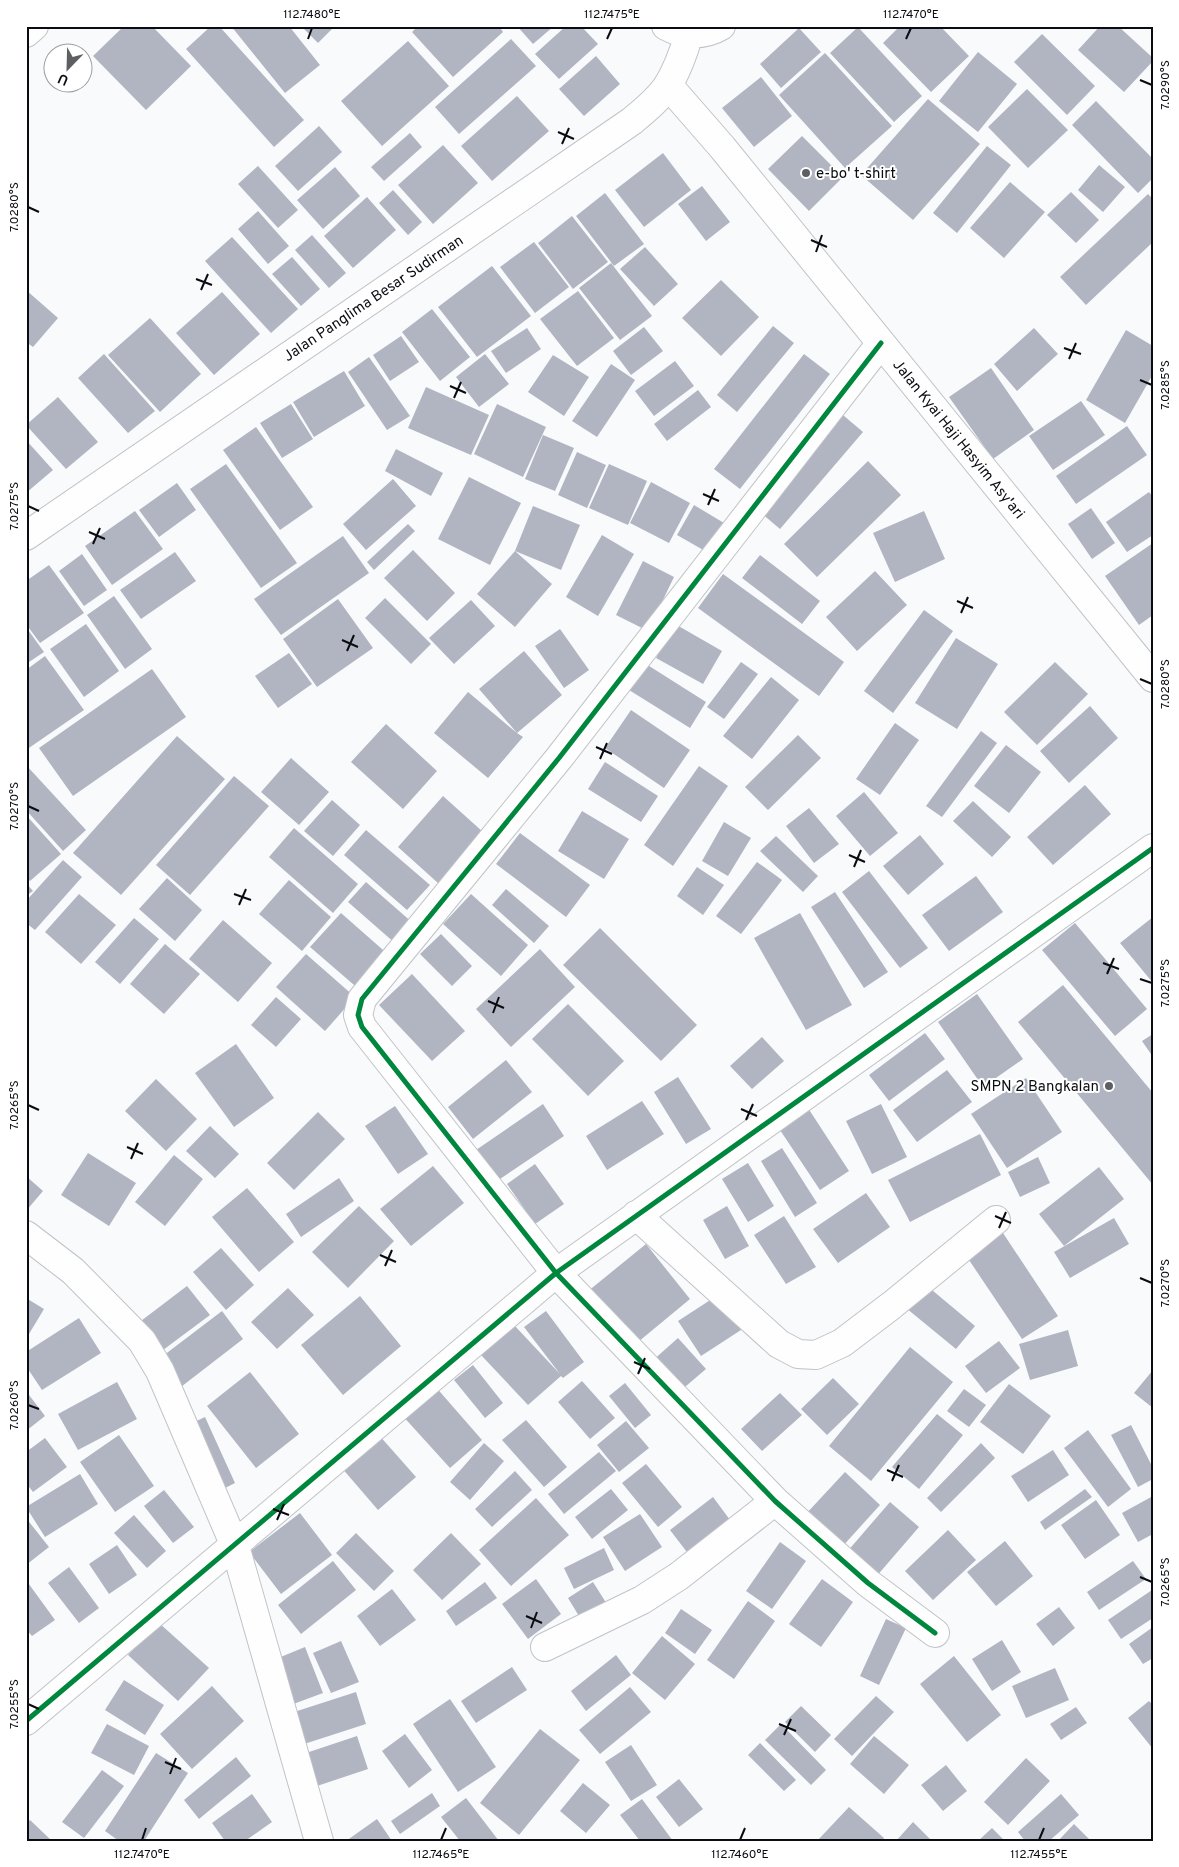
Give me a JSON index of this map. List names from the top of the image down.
{
  "streets": {
    "street": ["Jalan Panglima Besar Sudirman", "Jalan Kyai Haji Hasyim Asy'ari"]
  },
  "crossings": [
    ["Jalan Panglima Besar Sudirman", "Jalan Kyai Haji Hasyim Asy'ari"]
  ],
  "places": ["e-bo' t-shirt", "SMPN 2 Bangkalan"],
  "north": "bottom left",
  "coordinates": [
    "112.7480°E",
    "112.7475°E",
    "112.7470°E",
    "7.0290°S",
    "7.0280°S",
    "7.0285°S",
    "7.0275°S",
    "7.0270°S",
    "7.0265°S",
    "7.0260°S",
    "7.0255°S",
    "112.7465°E",
    "112.7460°E",
    "112.7455°E"
  ]
}
